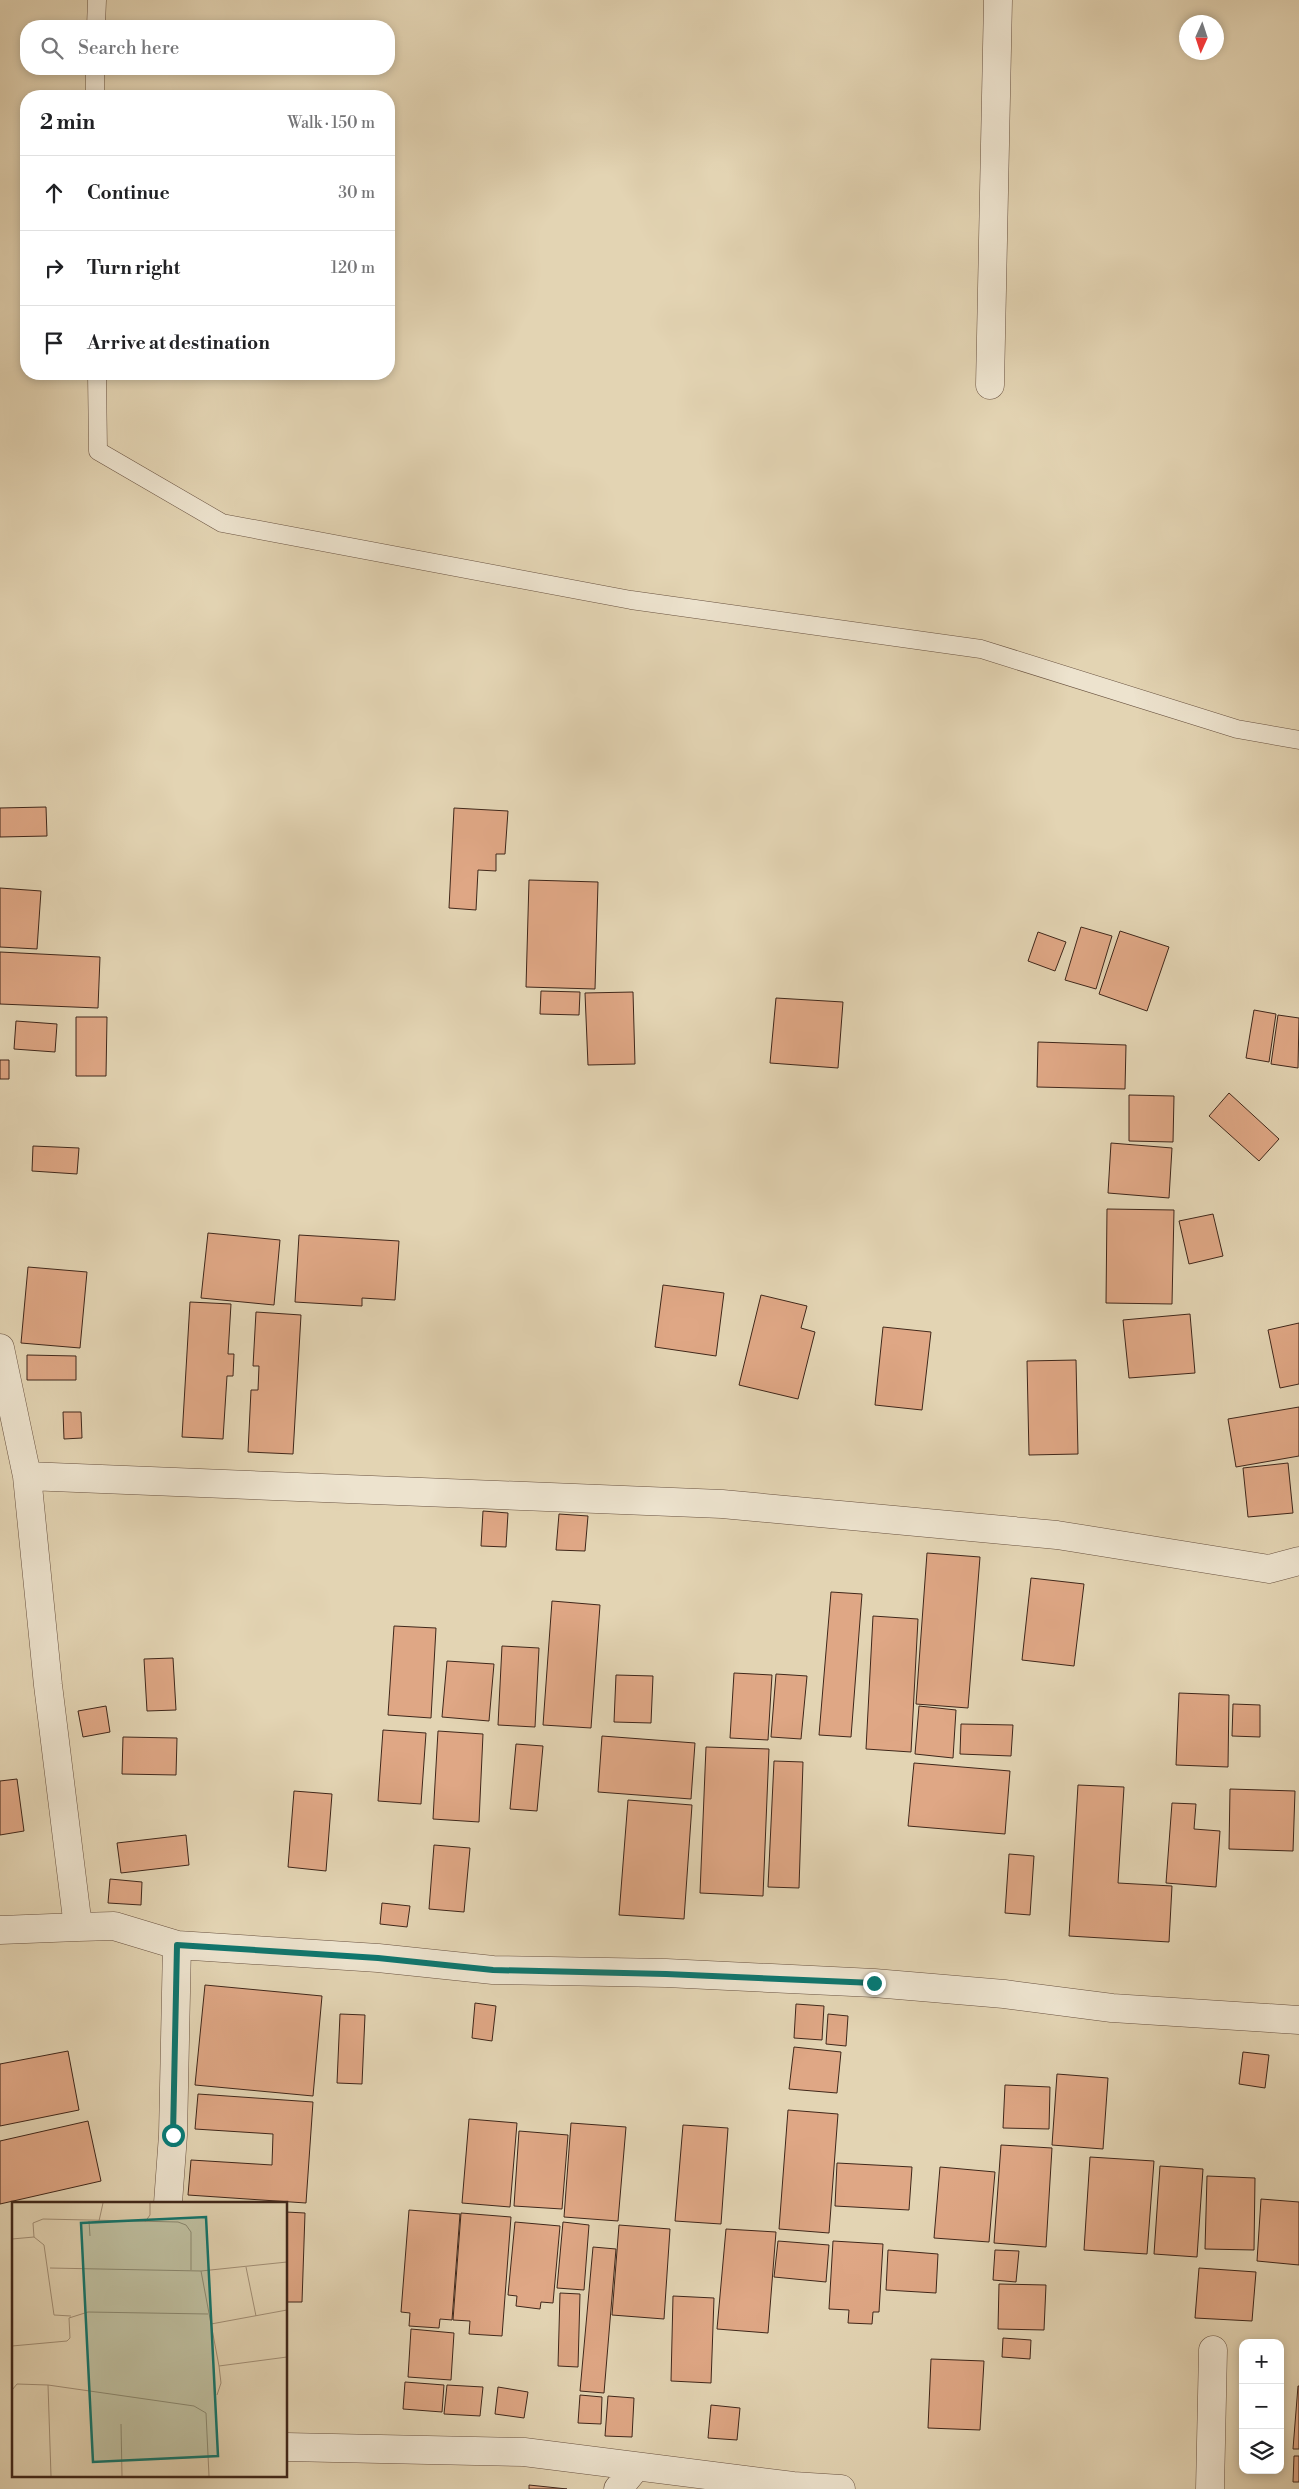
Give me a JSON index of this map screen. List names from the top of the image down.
{
  "north": "bottom",
  "page": {
    "search": "Search here",
    "heading": ["2 min", "Walk · 150 m"],
    "list": [
      ["Continue", "30 m"],
      ["Turn right", "120 m"],
      "Arrive at destination"
    ],
    "map_buttons": ["+", "−"]
  }
}
